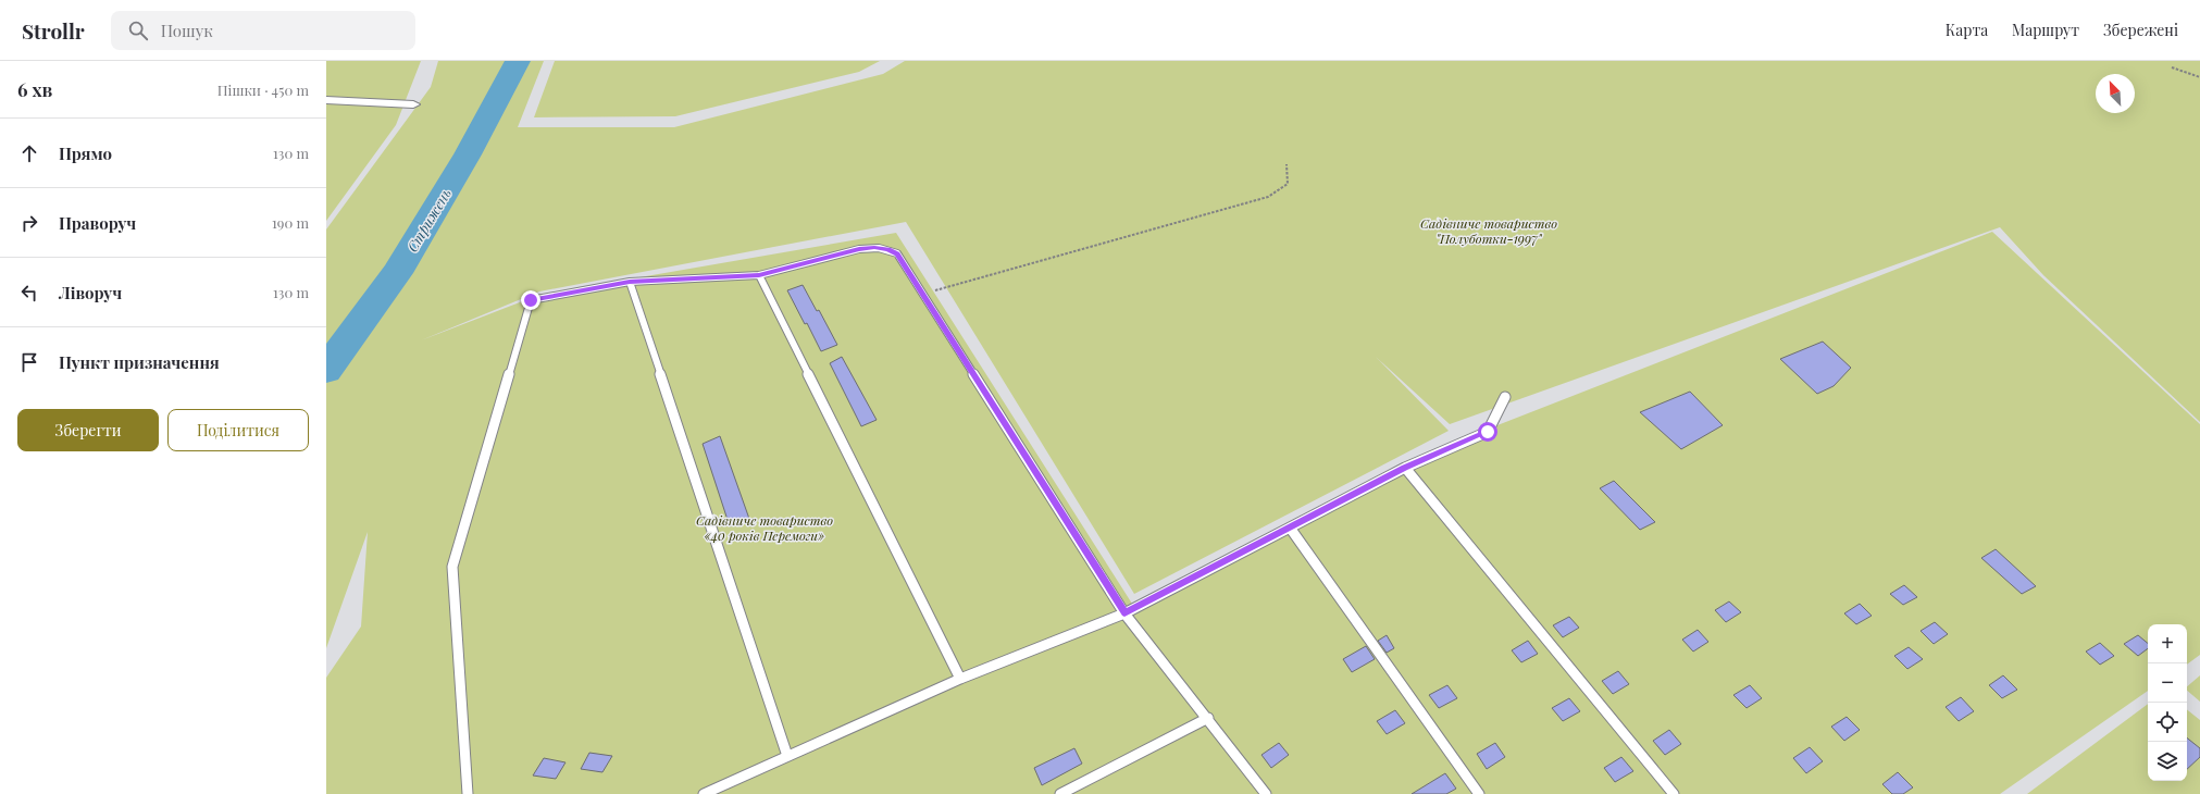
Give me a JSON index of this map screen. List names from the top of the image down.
{
  "water": ["Стрижень"],
  "parks": ["Садівниче товариство \"Полуботки-1997\"", "Садівниче товариство «40 років Перемоги»"],
  "north": "top left",
  "page": {
    "header": "Strollr",
    "search": "Пошук",
    "nav": ["Карта", "Маршрут", "Збережені"],
    "heading": ["6 хв", "Пішки · 450 m"],
    "list": [
      ["Прямо", "130 m"],
      ["Праворуч", "190 m"],
      ["Ліворуч", "130 m"],
      "Пункт призначення"
    ],
    "buttons": ["Зберегти", "Поділитися"],
    "map_buttons": ["+", "−"]
  }
}
